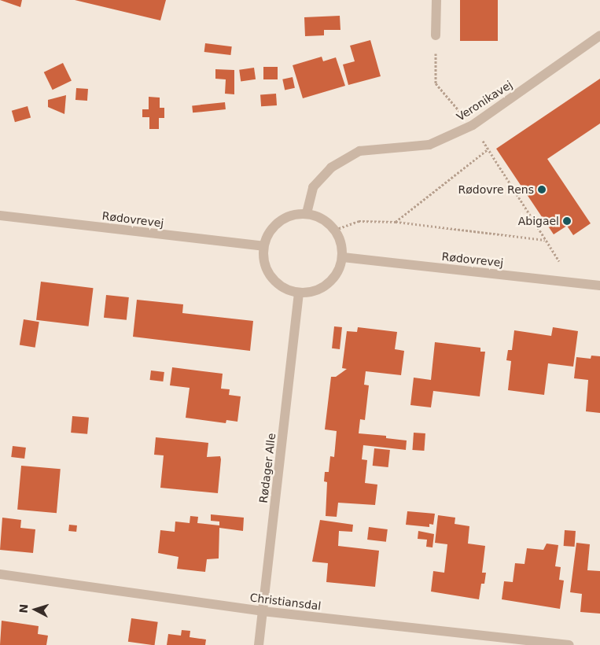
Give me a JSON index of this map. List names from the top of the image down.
{
  "streets": {
    "street": [
      "Veronikavej",
      "Rødovrevej",
      "Rødager Alle",
      "Christiansdal"
    ]
  },
  "crossings": [
    ["Veronikavej", "Rødovrevej"],
    ["Veronikavej", "Rødager Alle"],
    ["Rødovrevej", "Rødager Alle"],
    ["Rødager Alle", "Christiansdal"]
  ],
  "places": ["Rødovre Rens", "Abigael"],
  "north": "left"
}
